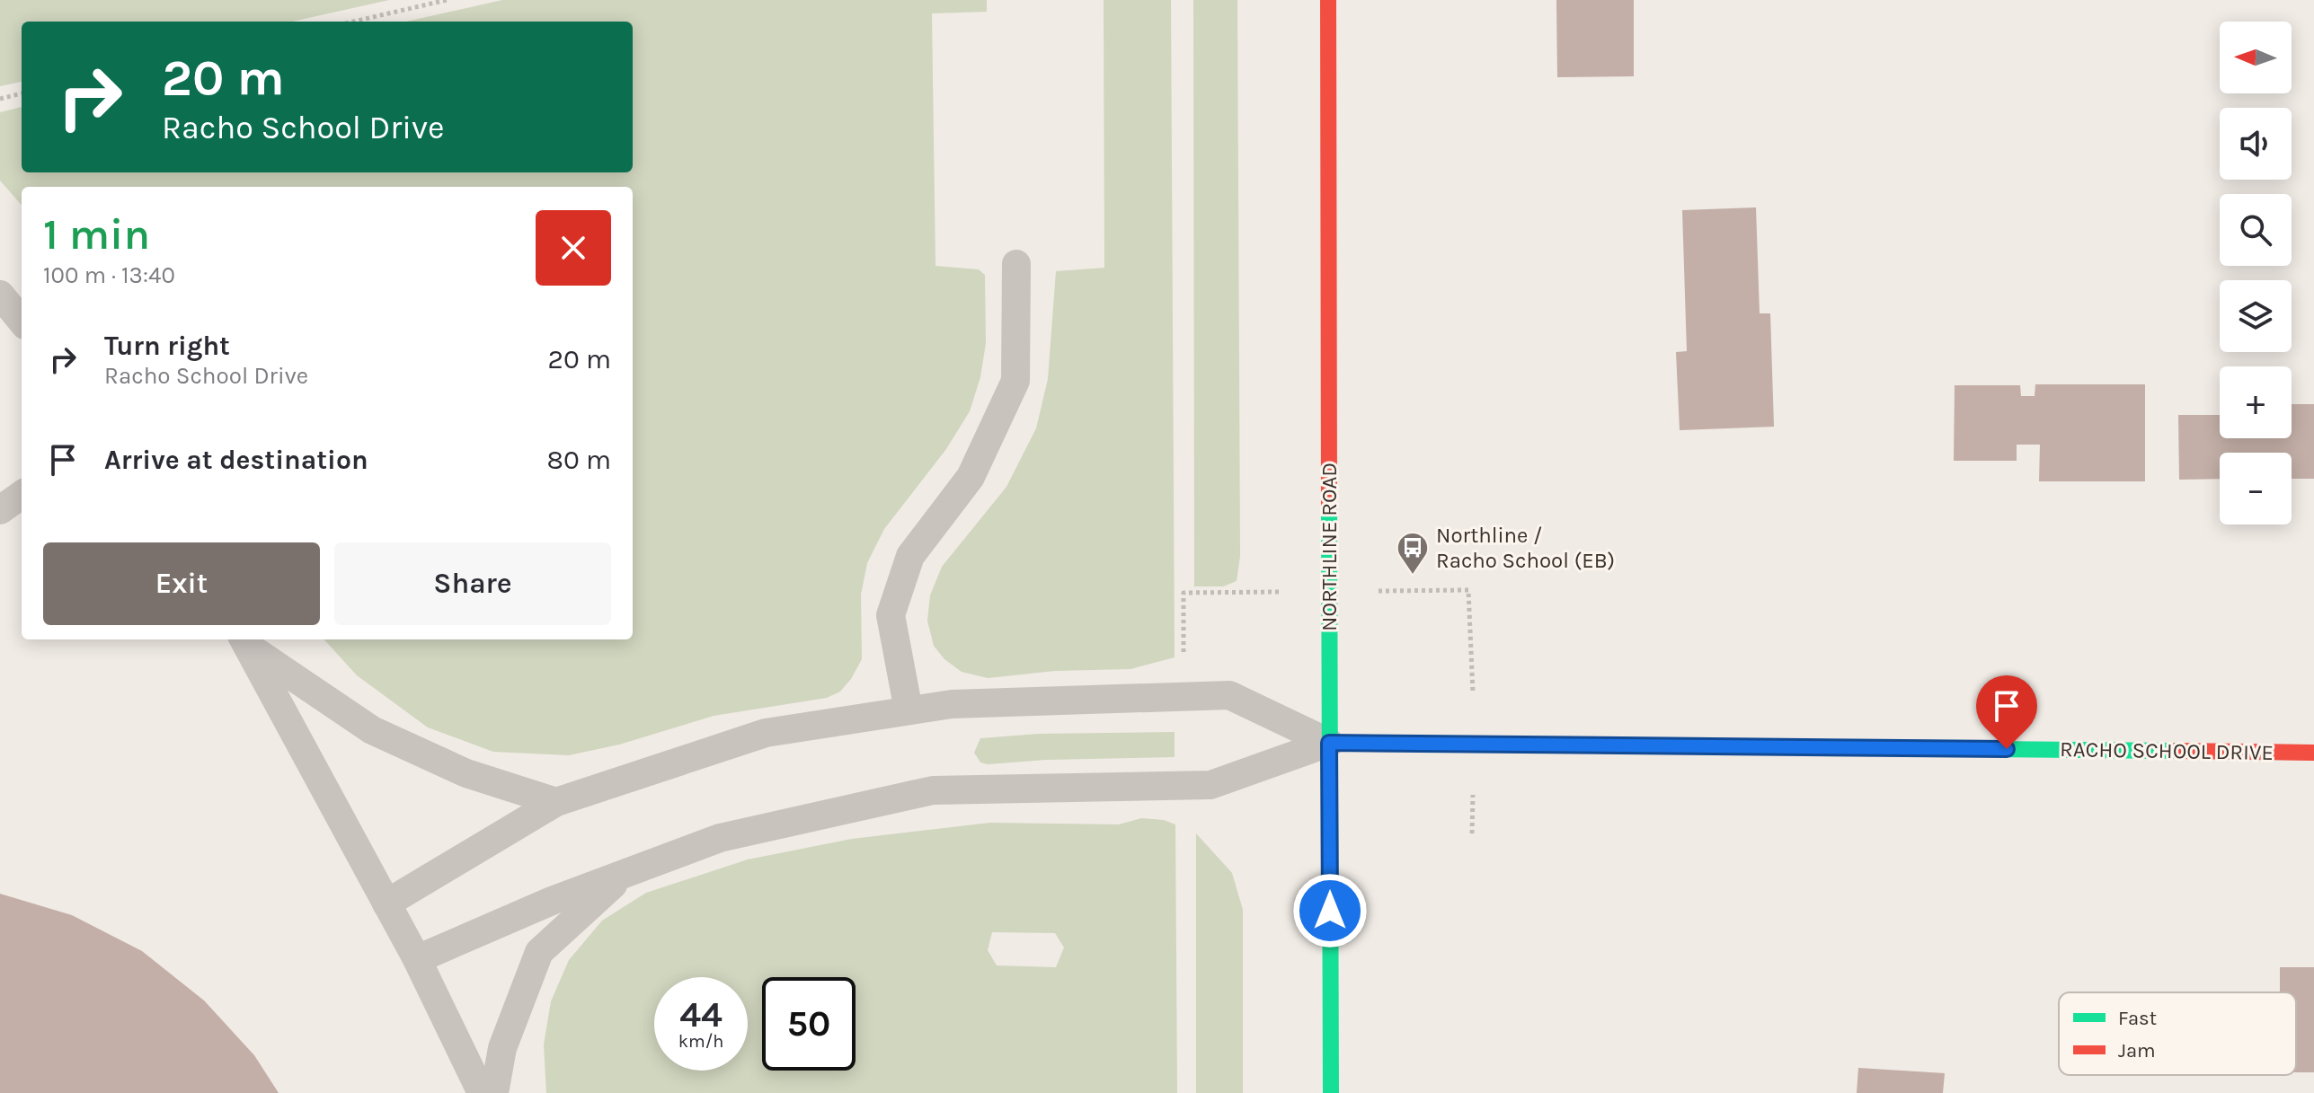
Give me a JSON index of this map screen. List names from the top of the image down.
{
  "streets": {
    "main road": ["NORTHLINE ROAD", "RACHO SCHOOL DRIVE"]
  },
  "crossings": [
    ["NORTHLINE ROAD", "RACHO SCHOOL DRIVE"]
  ],
  "places": {
    "bus stop": ["Northline / Racho School (EB)"]
  },
  "legend": ["Fast", "Jam"],
  "north": "left",
  "page": {
    "map_buttons": ["+", "−"],
    "turn": ["20 m", "Racho School Drive"],
    "heading": ["1 min", "100 m · 13:40"],
    "list": [
      {
        "name": "Turn right",
        "note": "Racho School Drive",
        "value": "20 m"
      },
      {
        "name": "Arrive at destination",
        "value": "80 m"
      }
    ],
    "buttons": ["Exit", "Share"],
    "speed": "44 km/h",
    "limit": "50"
  }
}
